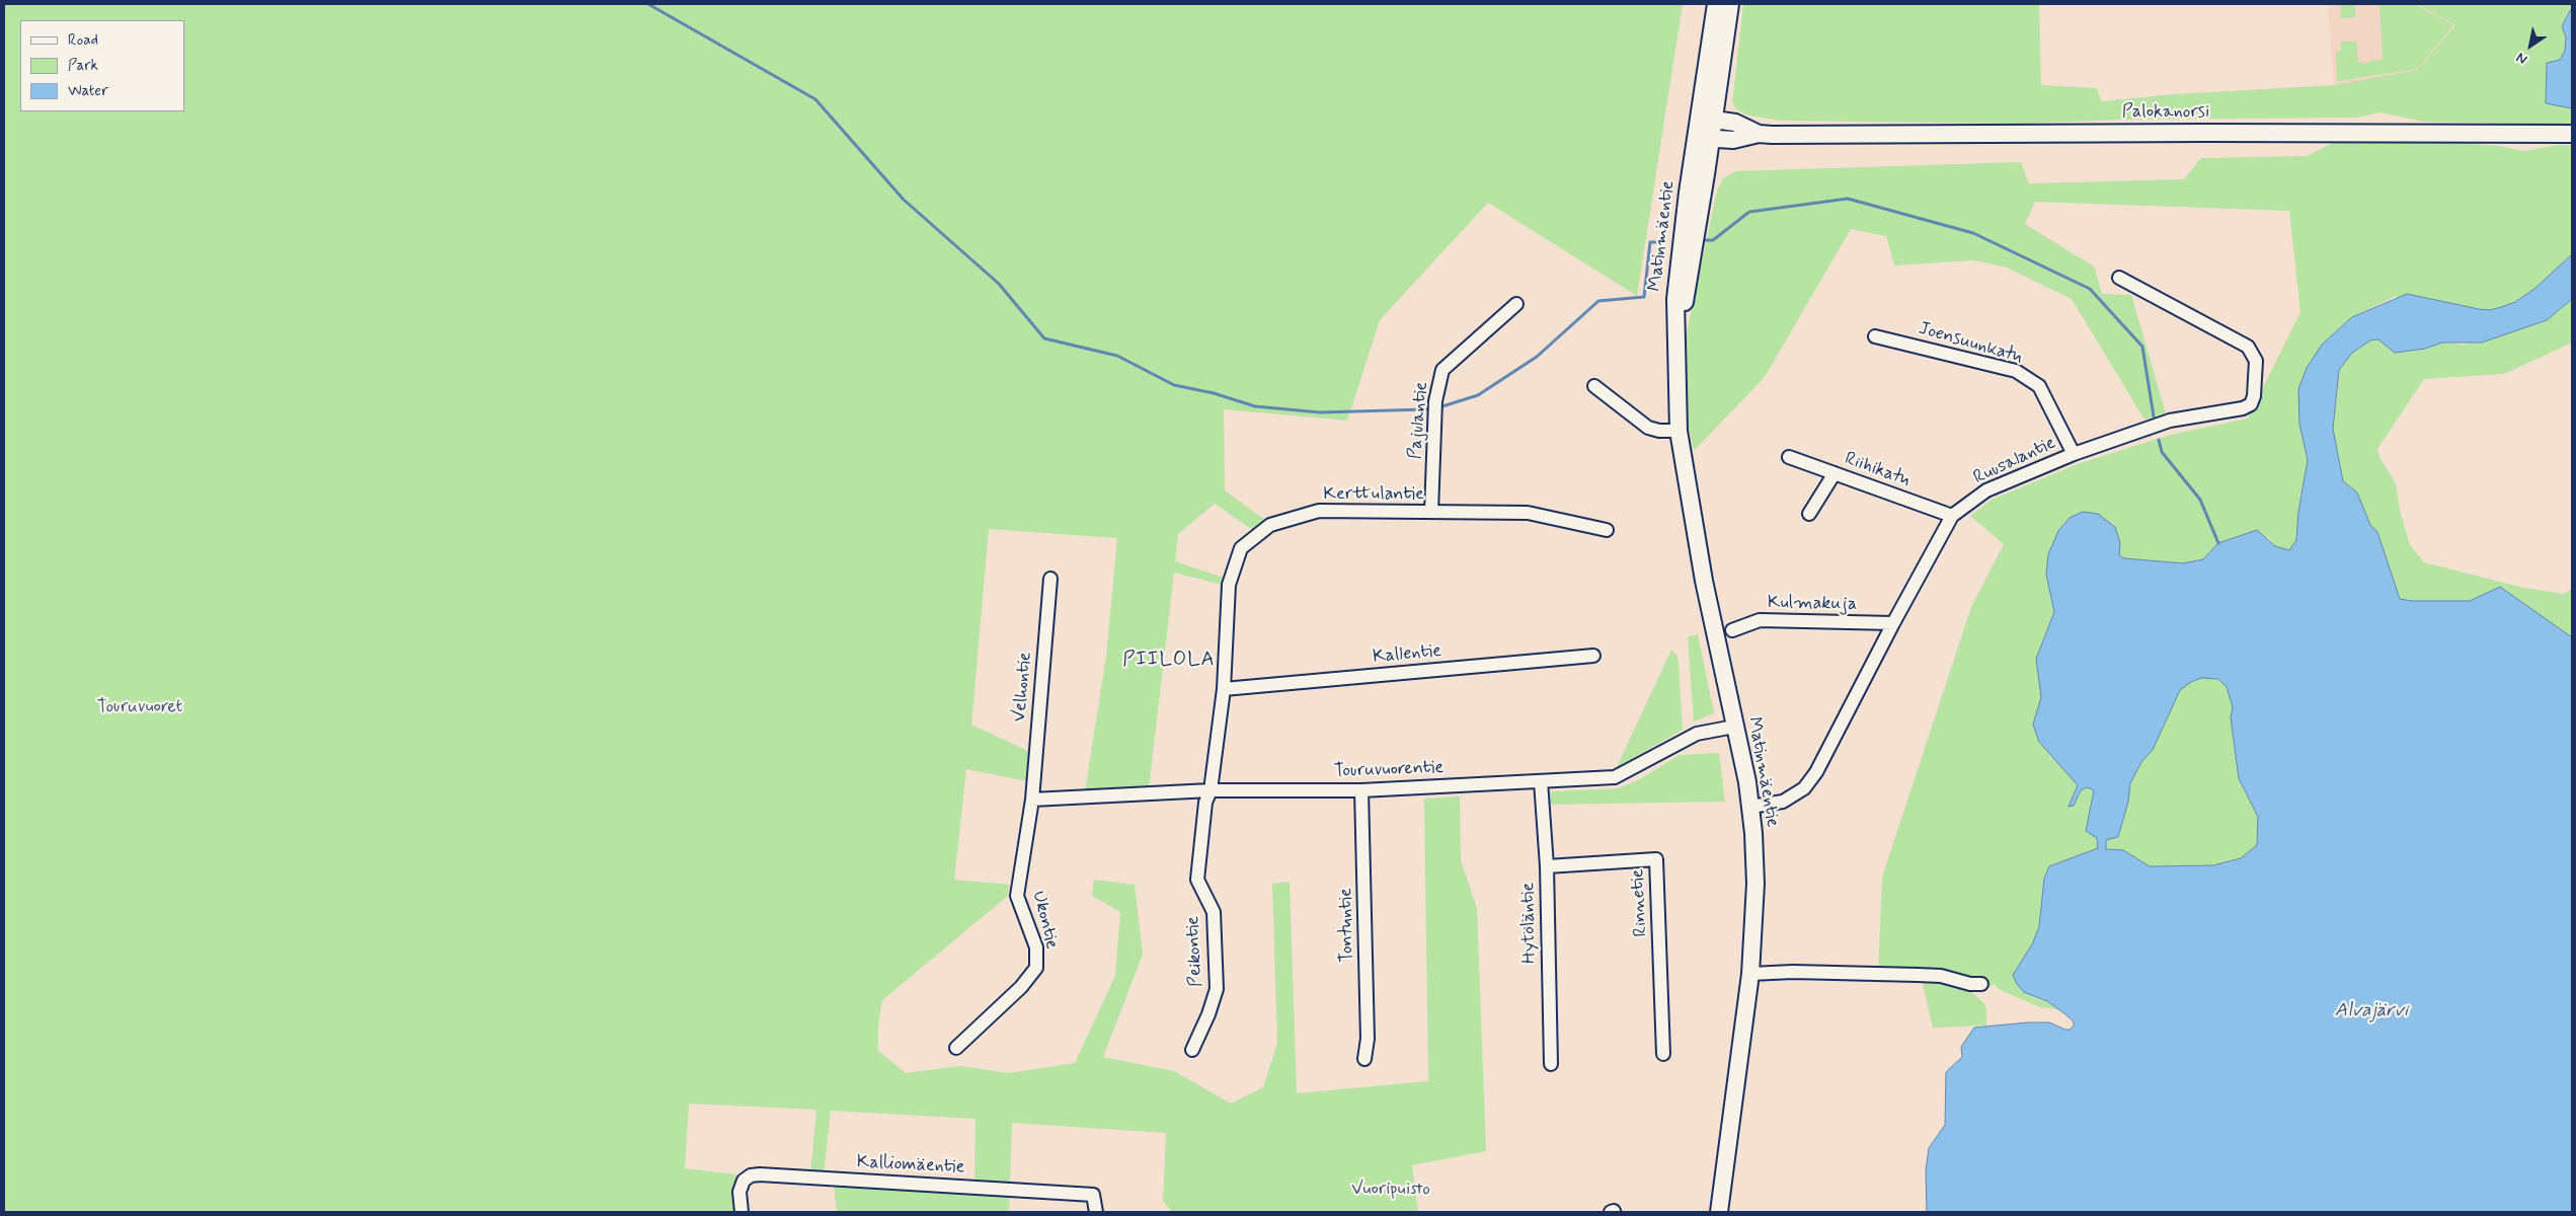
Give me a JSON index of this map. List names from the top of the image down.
{
  "streets": {
    "main road": ["Palokanorsi", "Matinmäentie"],
    "street": [
      "Joensuunkatu",
      "Pajulantie",
      "Ruusalantie",
      "Riihikatu",
      "Kerttulantie",
      "Kulmakuja",
      "Kallentie",
      "Velhontie",
      "Touruvuorentie",
      "Rinnetie",
      "Ukontie",
      "Hytöläntie",
      "Tontuntie",
      "Peikontie",
      "Kalliomäentie"
    ]
  },
  "crossings": [
    ["Palokanorsi", "Matinmäentie"],
    ["Matinmäentie", "Ruusalantie"],
    ["Matinmäentie", "Touruvuorentie"],
    ["Joensuunkatu", "Ruusalantie"],
    ["Pajulantie", "Kerttulantie"],
    ["Ruusalantie", "Riihikatu"],
    ["Ruusalantie", "Kulmakuja"],
    ["Kerttulantie", "Kallentie"],
    ["Kerttulantie", "Touruvuorentie"],
    ["Kerttulantie", "Peikontie"],
    ["Velhontie", "Touruvuorentie"],
    ["Velhontie", "Ukontie"],
    ["Touruvuorentie", "Ukontie"],
    ["Touruvuorentie", "Hytöläntie"],
    ["Touruvuorentie", "Tontuntie"],
    ["Touruvuorentie", "Peikontie"],
    ["Rinnetie", "Hytöläntie"]
  ],
  "districts": ["PIILOLA"],
  "water": ["Alvajärvi"],
  "parks": ["Touruvuoret", "Vuoripuisto"],
  "legend": ["Road", "Park", "Water"],
  "north": "bottom left"
}
